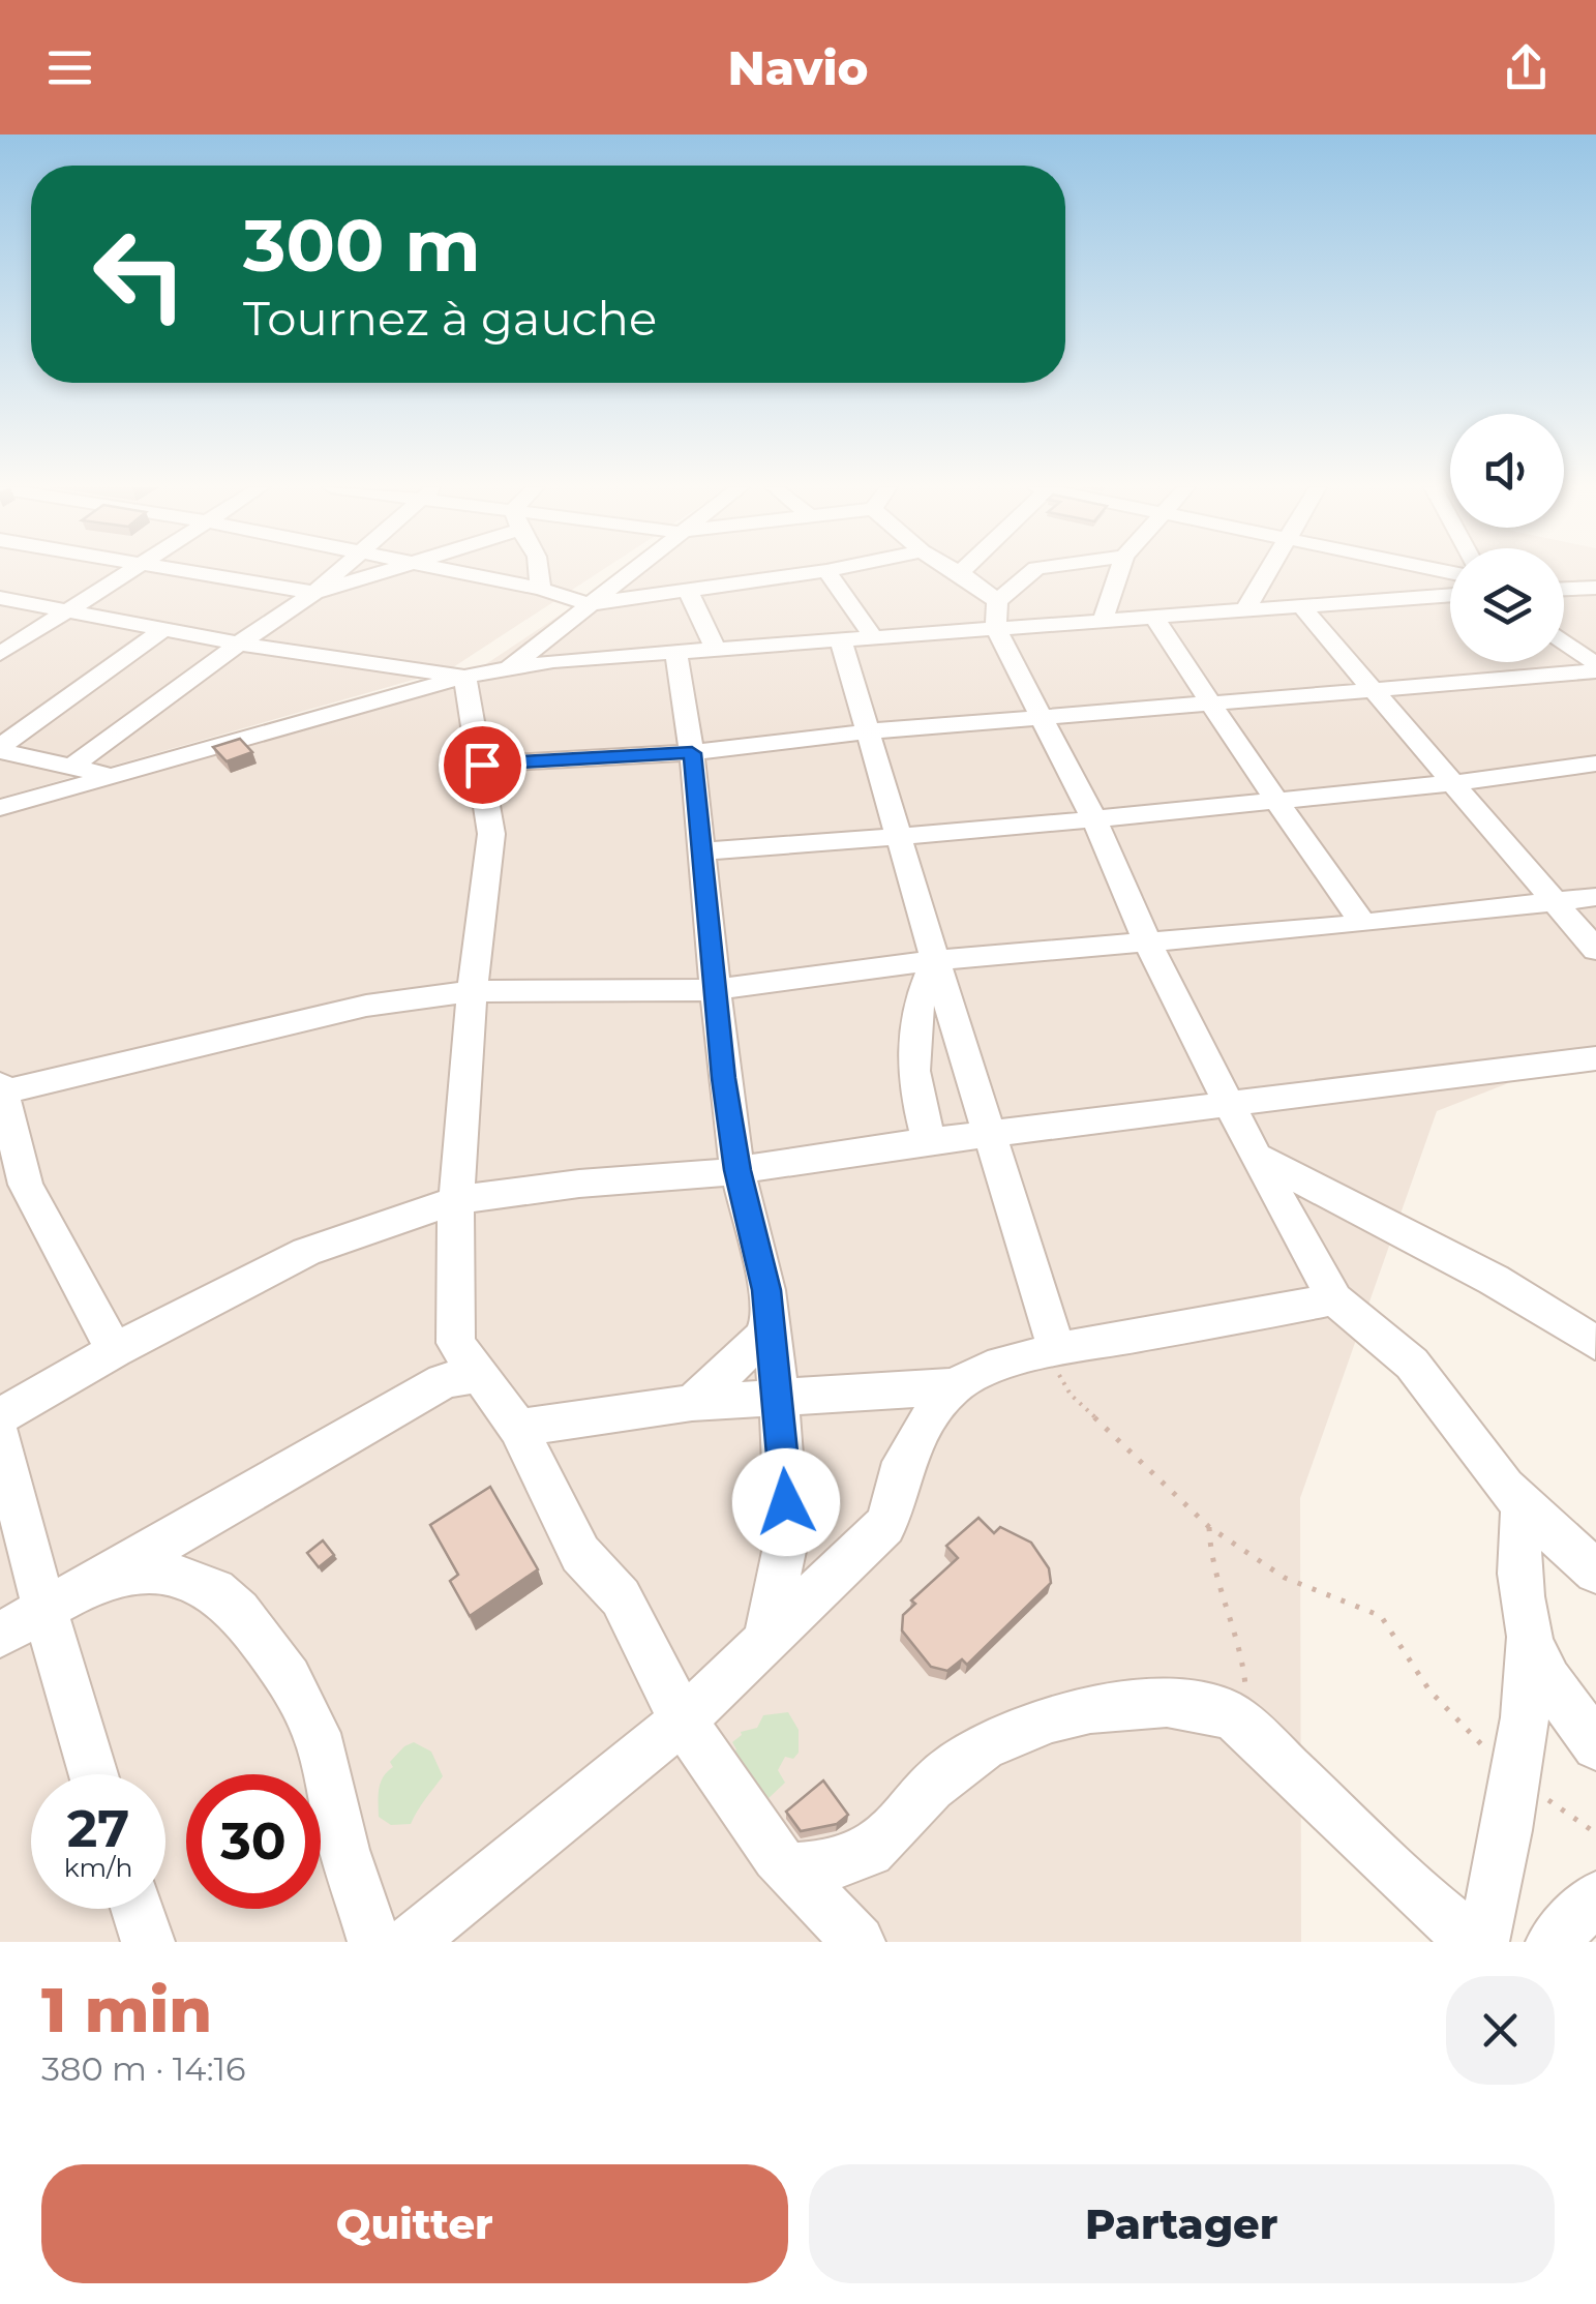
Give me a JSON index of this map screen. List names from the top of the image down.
{
  "page": {
    "header": "Navio",
    "turn": ["300 m", "Tournez à gauche"],
    "speed": "27 km/h",
    "limit": "30",
    "heading": ["1 min", "380 m · 14:16"],
    "buttons": ["Quitter", "Partager"]
  }
}
